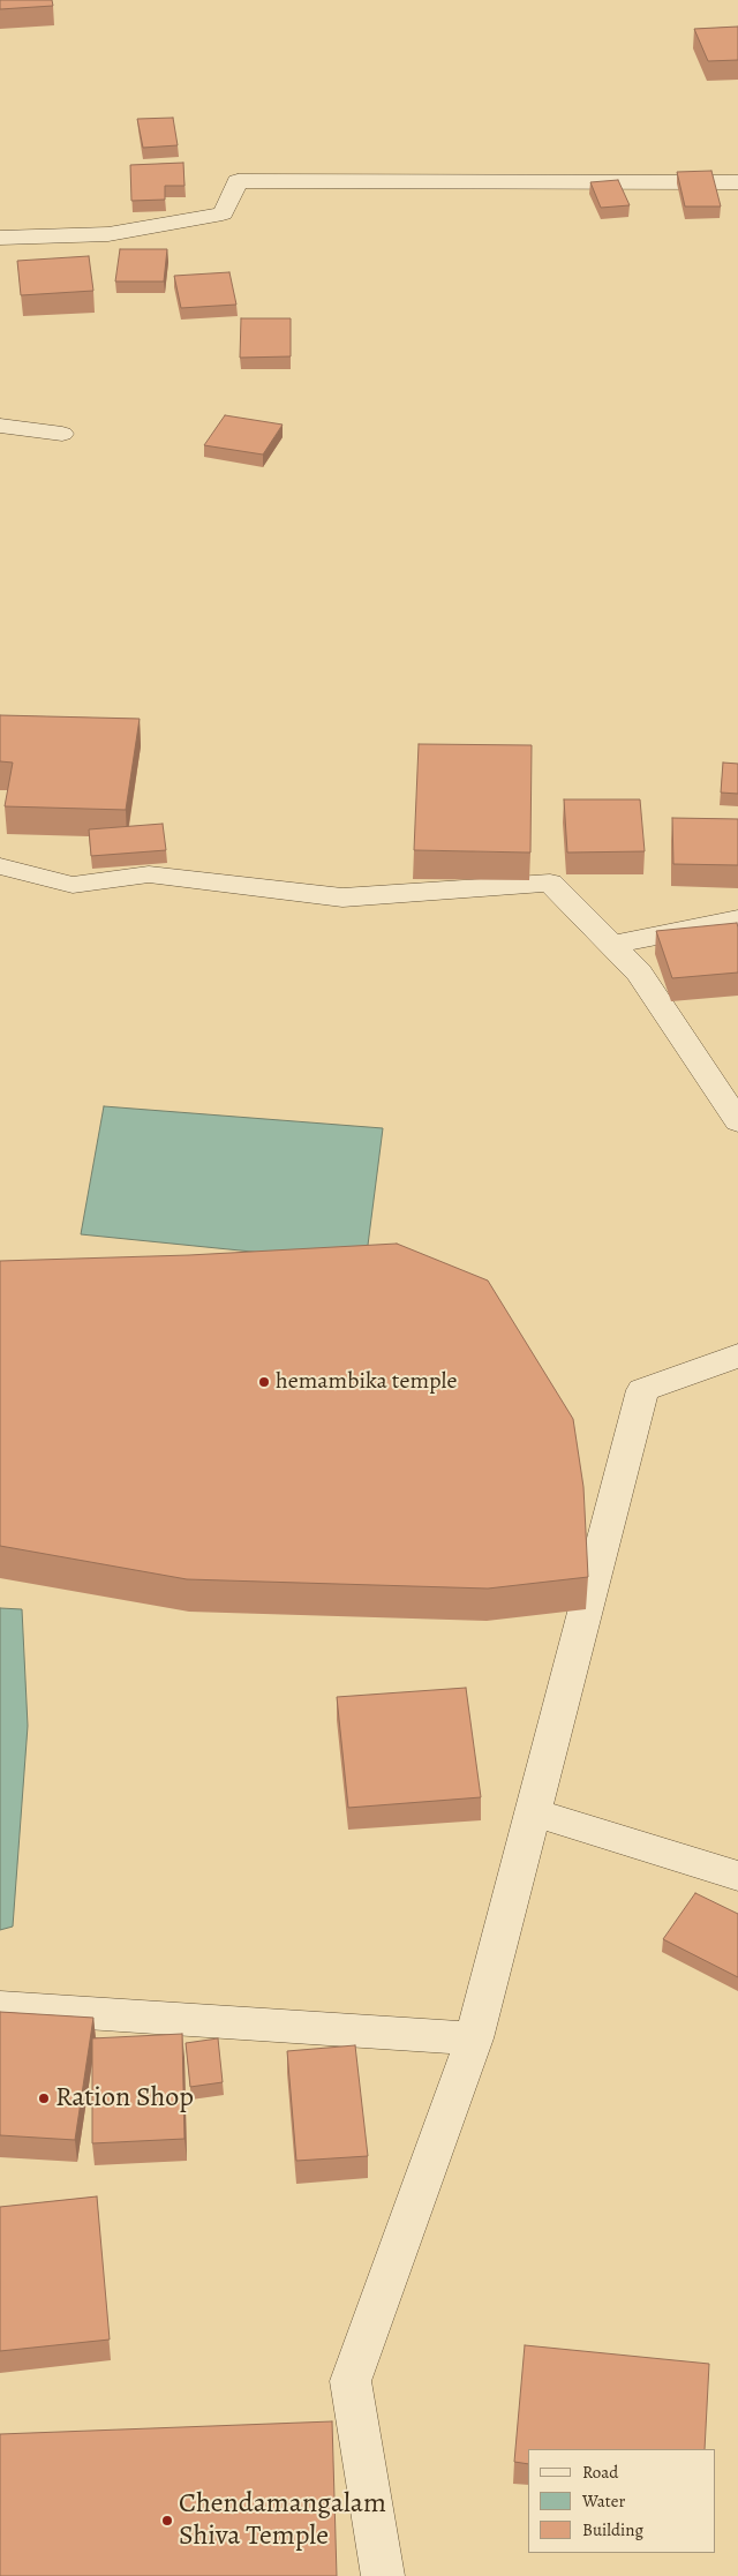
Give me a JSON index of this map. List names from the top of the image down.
{
  "places": ["hemambika temple", "Ration Shop", "Chendamangalam Shiva Temple"],
  "legend": ["Road", "Water", "Building"]
}
